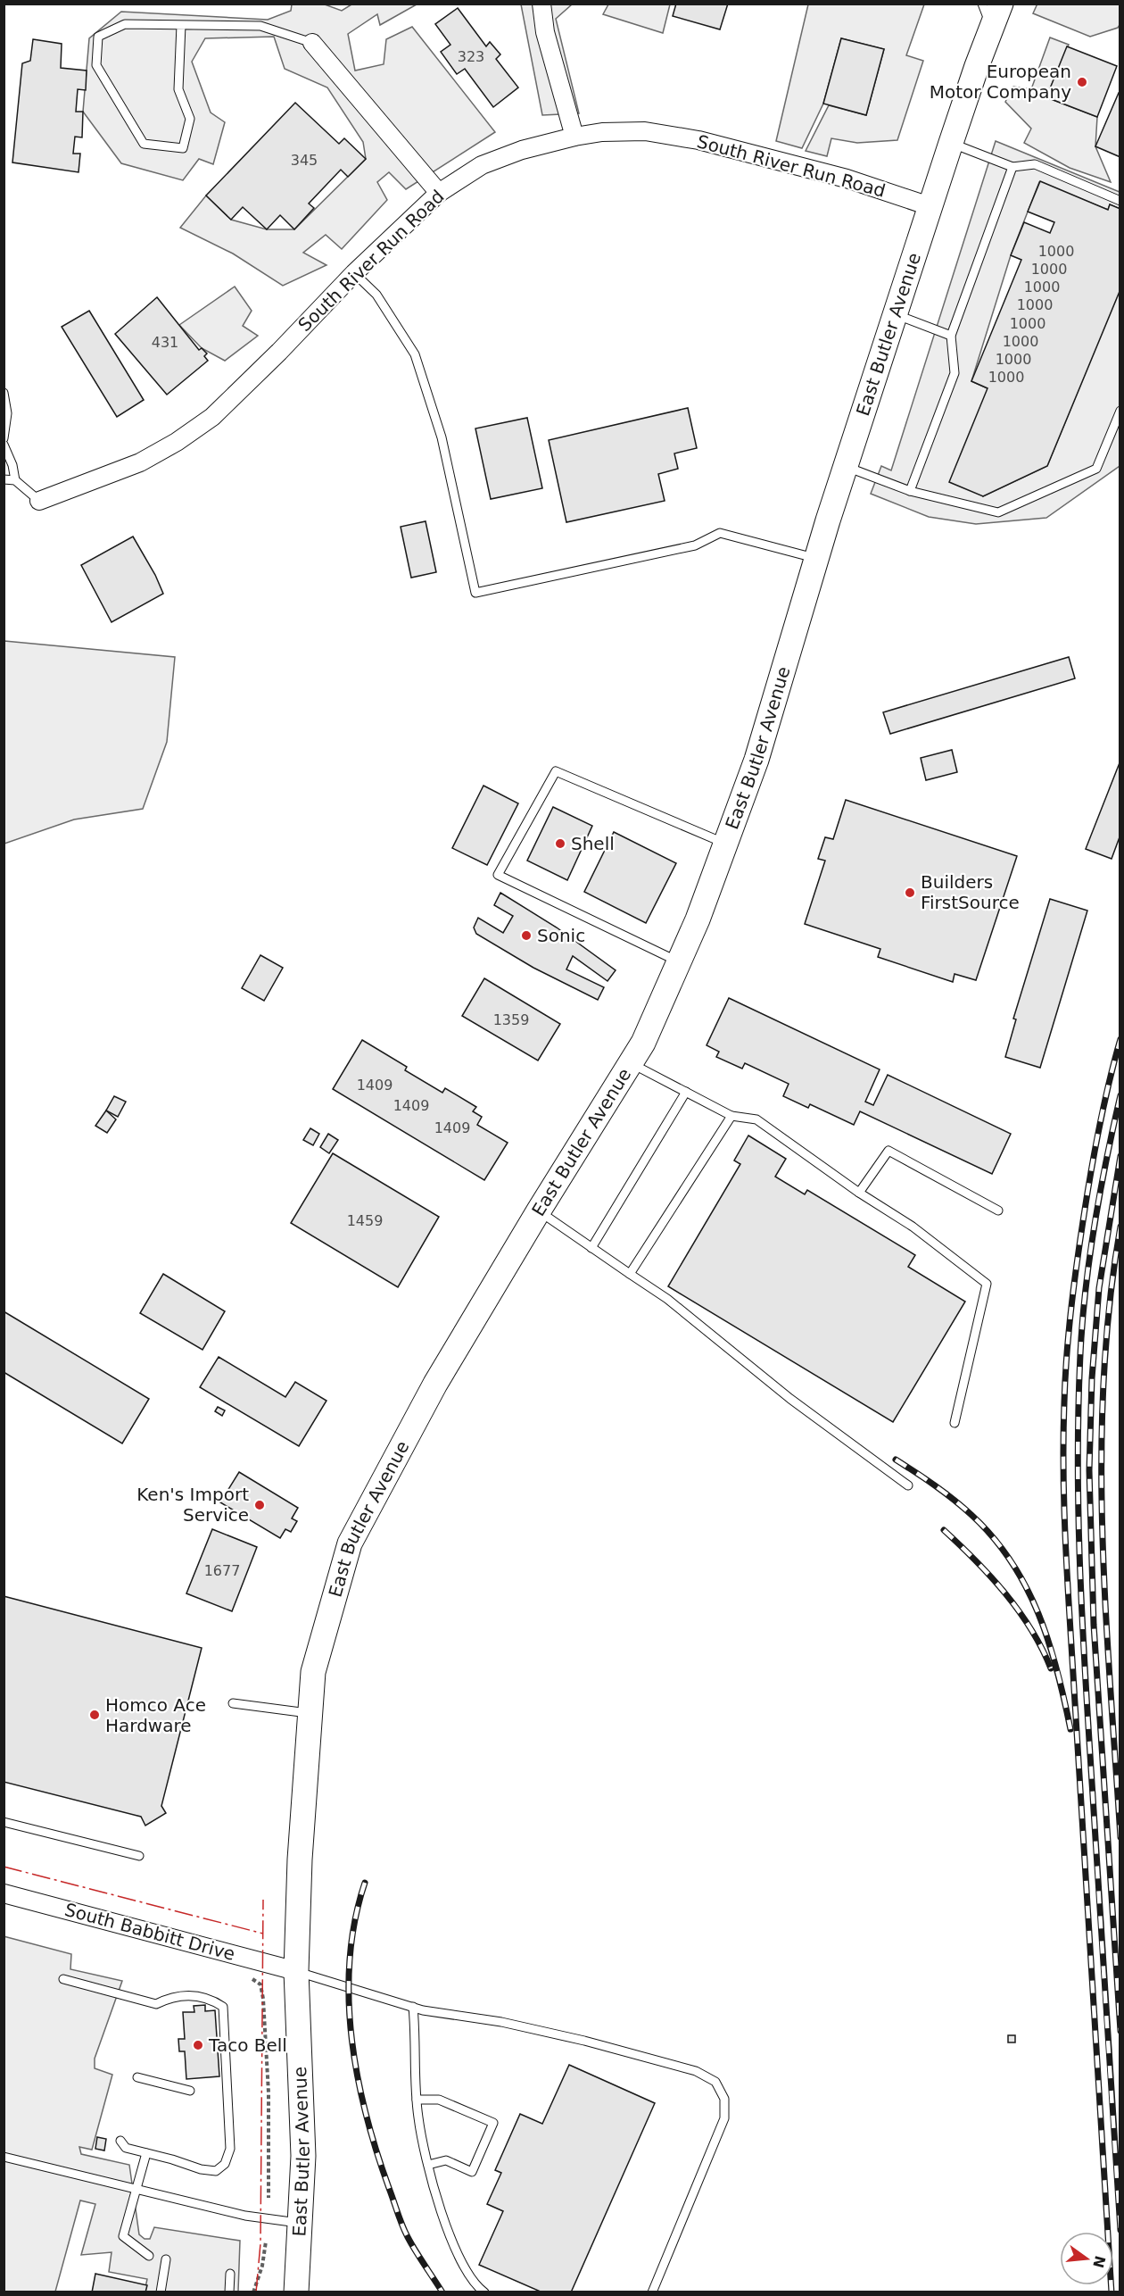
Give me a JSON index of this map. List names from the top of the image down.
{
  "streets": {
    "main road": ["East Butler Avenue"],
    "street": ["South River Run Road", "South Babbitt Drive"]
  },
  "crossings": [
    ["South River Run Road", "East Butler Avenue"],
    ["East Butler Avenue", "South Babbitt Drive"]
  ],
  "places": [
    "European Motor Company",
    "Shell",
    "Builders FirstSource",
    "Sonic",
    "Ken's Import Service",
    "Homco Ace Hardware",
    "Taco Bell"
  ],
  "house_numbers": [
    "323",
    "345",
    "1000",
    "1000",
    "1000",
    "1000",
    "1000",
    "1000",
    "431",
    "1000",
    "1000",
    "1359",
    "1409",
    "1409",
    "1409",
    "1459",
    "1677"
  ],
  "north": "right"
}
